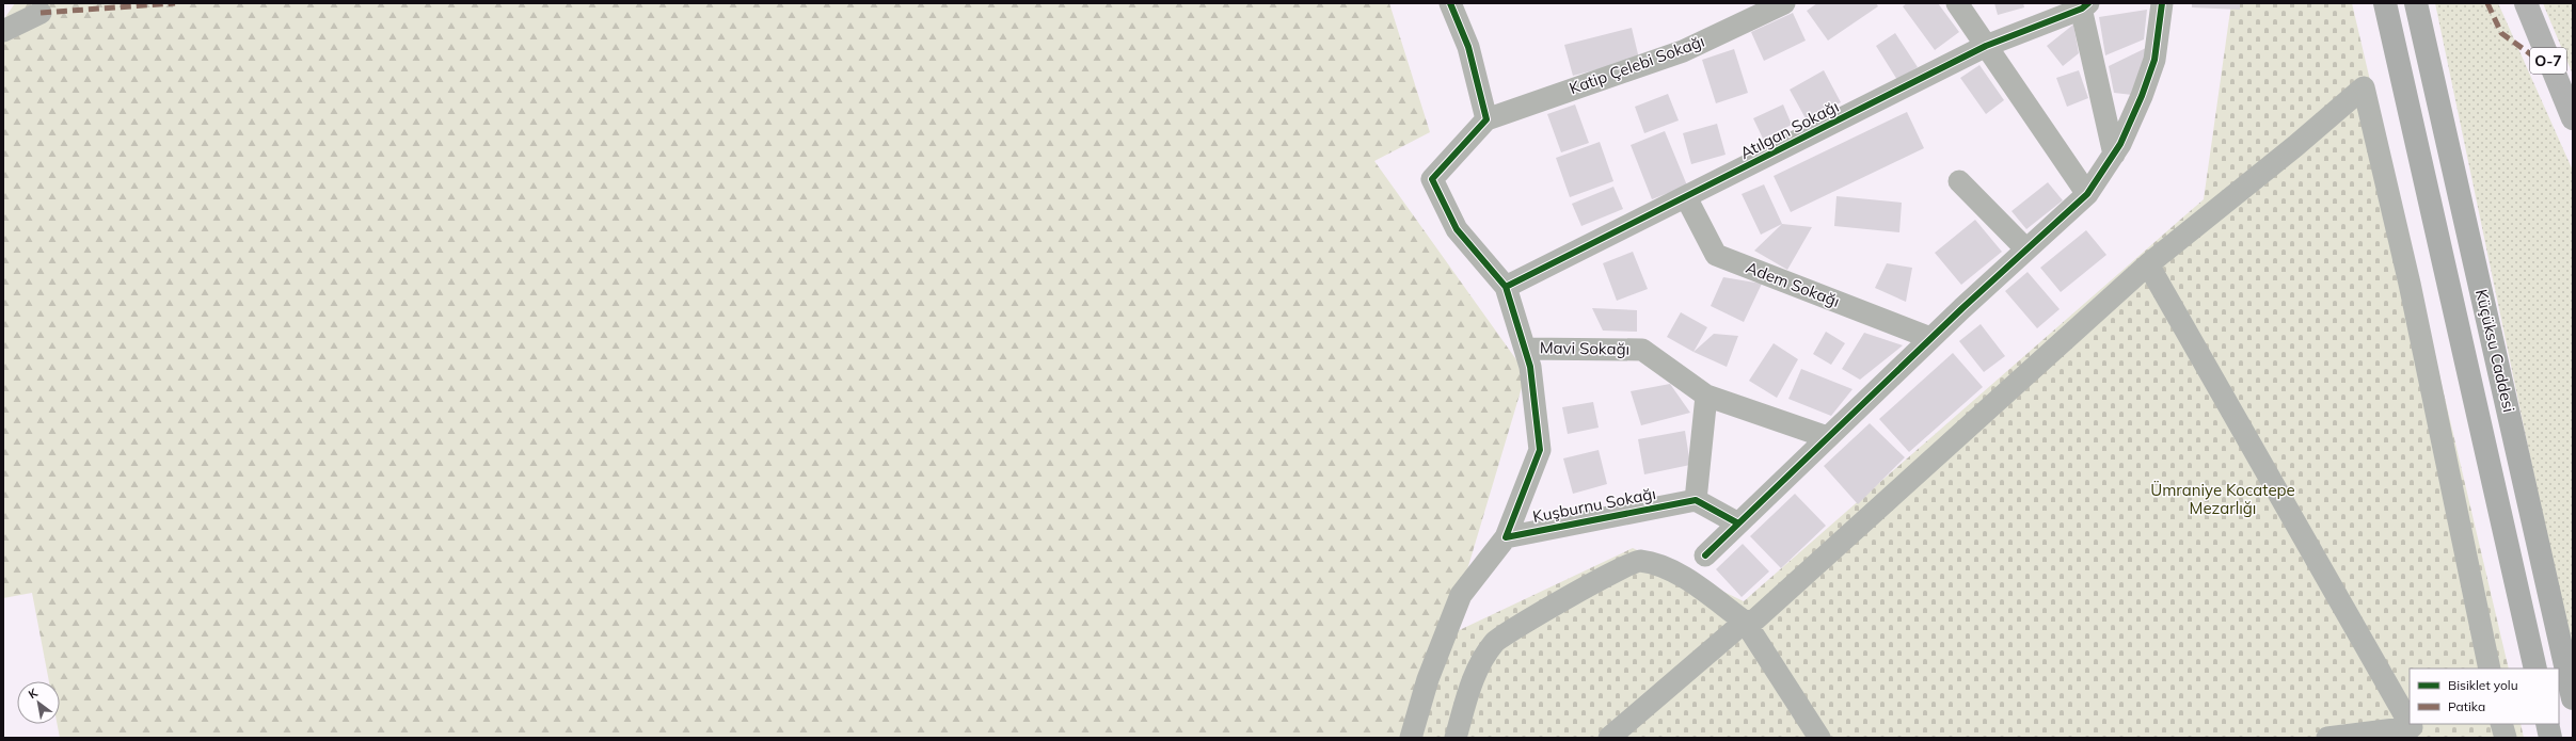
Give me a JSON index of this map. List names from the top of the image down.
{
  "streets": {
    "highway": ["O-7"],
    "main road": ["Küçüksu Caddesi"],
    "street": [
      "Katip Çelebi Sokağı",
      "Atılgan Sokağı",
      "Adem Sokağı",
      "Mavi Sokağı",
      "Kuşburnu Sokağı"
    ]
  },
  "crossings": [
    ["Katip Çelebi Sokağı", "Kuşburnu Sokağı"],
    ["Atılgan Sokağı", "Adem Sokağı"],
    ["Atılgan Sokağı", "Kuşburnu Sokağı"],
    ["Mavi Sokağı", "Kuşburnu Sokağı"]
  ],
  "parks": ["Ümraniye Kocatepe Mezarlığı"],
  "legend": ["Bisiklet yolu", "Patika"],
  "north": "top left"
}
